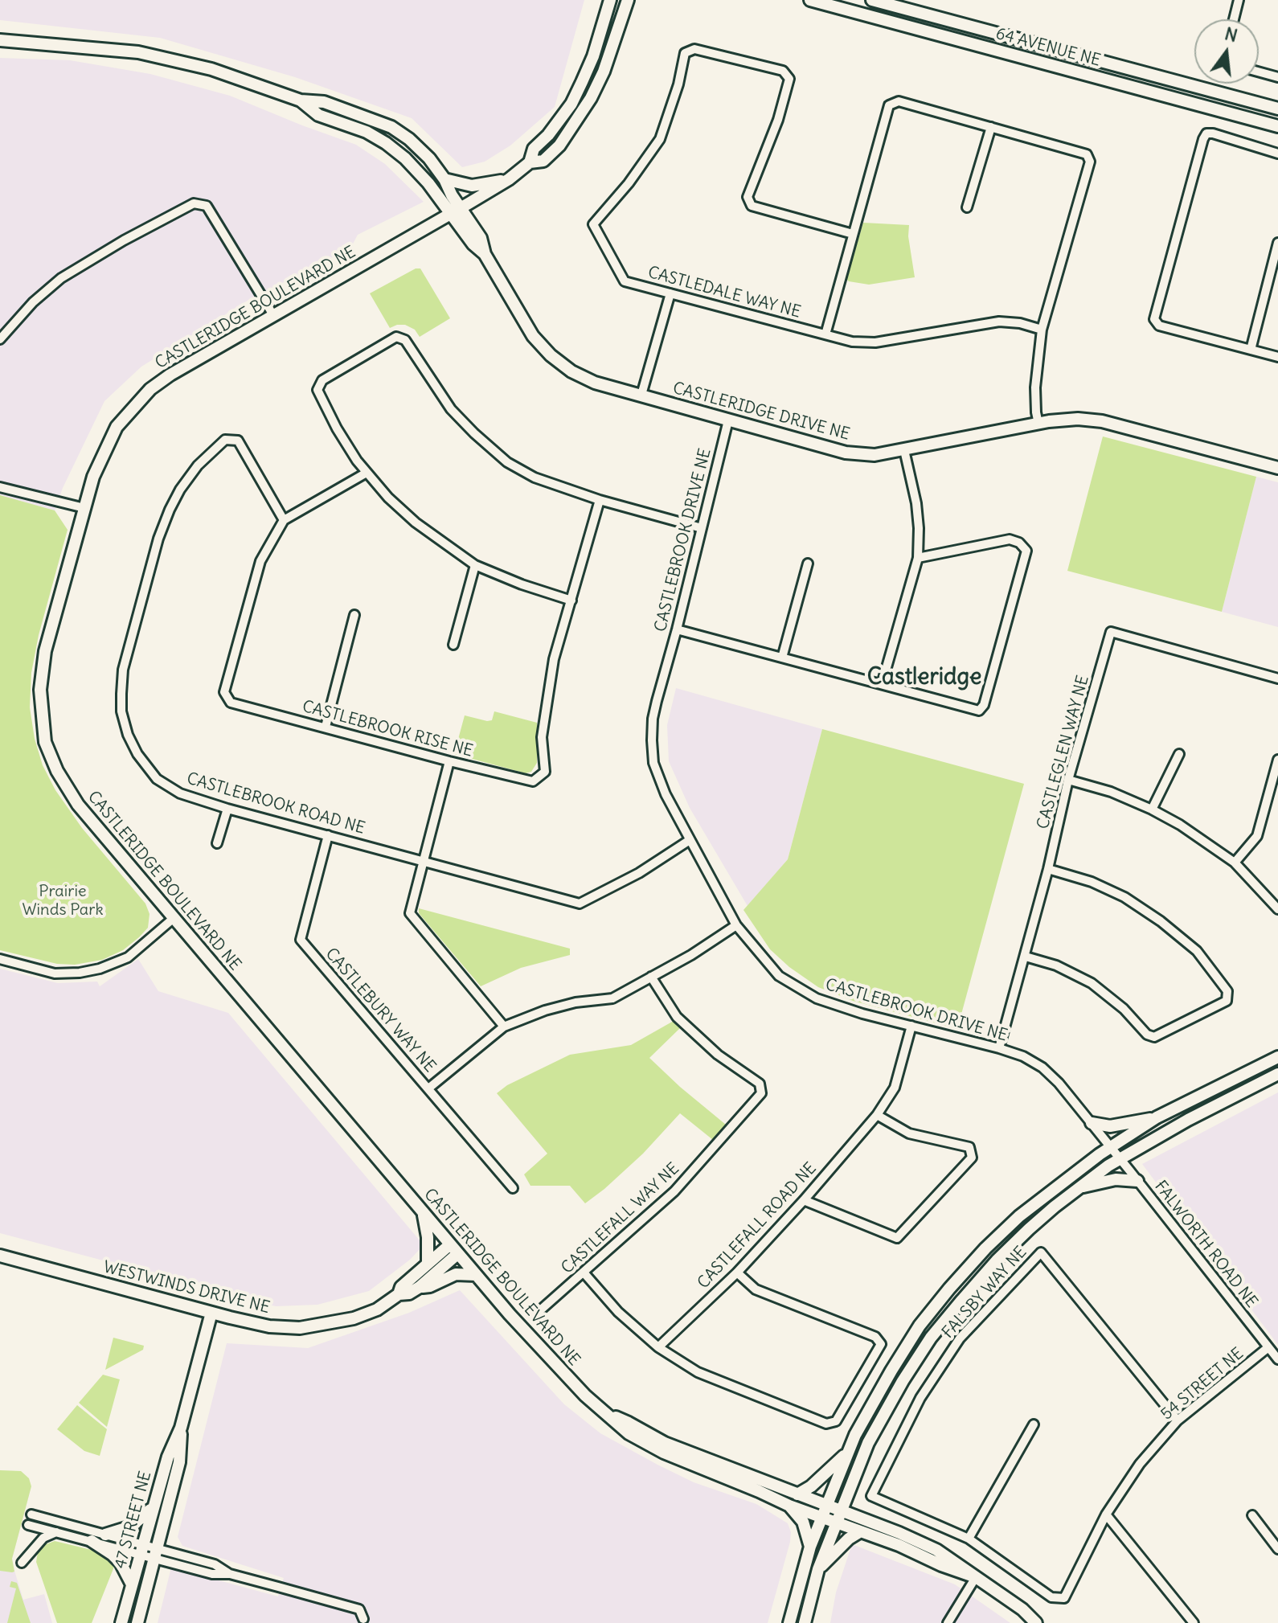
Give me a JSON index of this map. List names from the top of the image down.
{
  "streets": {
    "street": [
      "64 AVENUE NE",
      "CASTLEDALE WAY NE",
      "CASTLERIDGE BOULEVARD NE",
      "CASTLERIDGE DRIVE NE",
      "CASTLEBROOK DRIVE NE",
      "CASTLEBROOK RISE NE",
      "CASTLEGLEN WAY NE",
      "CASTLEBROOK ROAD NE",
      "CASTLEBURY WAY NE",
      "CASTLEFALL WAY NE",
      "CASTLEFALL ROAD NE",
      "FALWORTH ROAD NE",
      "WESTWINDS DRIVE NE",
      "FALSBY WAY NE",
      "54 STREET NE",
      "47 STREET NE"
    ]
  },
  "crossings": [
    ["CASTLERIDGE BOULEVARD NE", "CASTLERIDGE DRIVE NE"],
    ["CASTLERIDGE BOULEVARD NE", "WESTWINDS DRIVE NE"],
    ["CASTLERIDGE DRIVE NE", "CASTLEBROOK DRIVE NE"],
    ["CASTLEBROOK DRIVE NE", "CASTLEGLEN WAY NE"],
    ["CASTLEBROOK DRIVE NE", "CASTLEBROOK ROAD NE"],
    ["CASTLEBROOK DRIVE NE", "CASTLEBURY WAY NE"],
    ["CASTLEBROOK DRIVE NE", "CASTLEFALL ROAD NE"],
    ["CASTLEBROOK DRIVE NE", "FALWORTH ROAD NE"],
    ["CASTLEBROOK RISE NE", "CASTLEBROOK ROAD NE"],
    ["CASTLEBROOK ROAD NE", "CASTLEBURY WAY NE"],
    ["CASTLEBURY WAY NE", "CASTLEFALL WAY NE"],
    ["FALWORTH ROAD NE", "54 STREET NE"],
    ["WESTWINDS DRIVE NE", "47 STREET NE"],
    ["FALSBY WAY NE", "54 STREET NE"]
  ],
  "districts": ["Castleridge"],
  "parks": ["Prairie Winds Park"],
  "north": "top"
}
